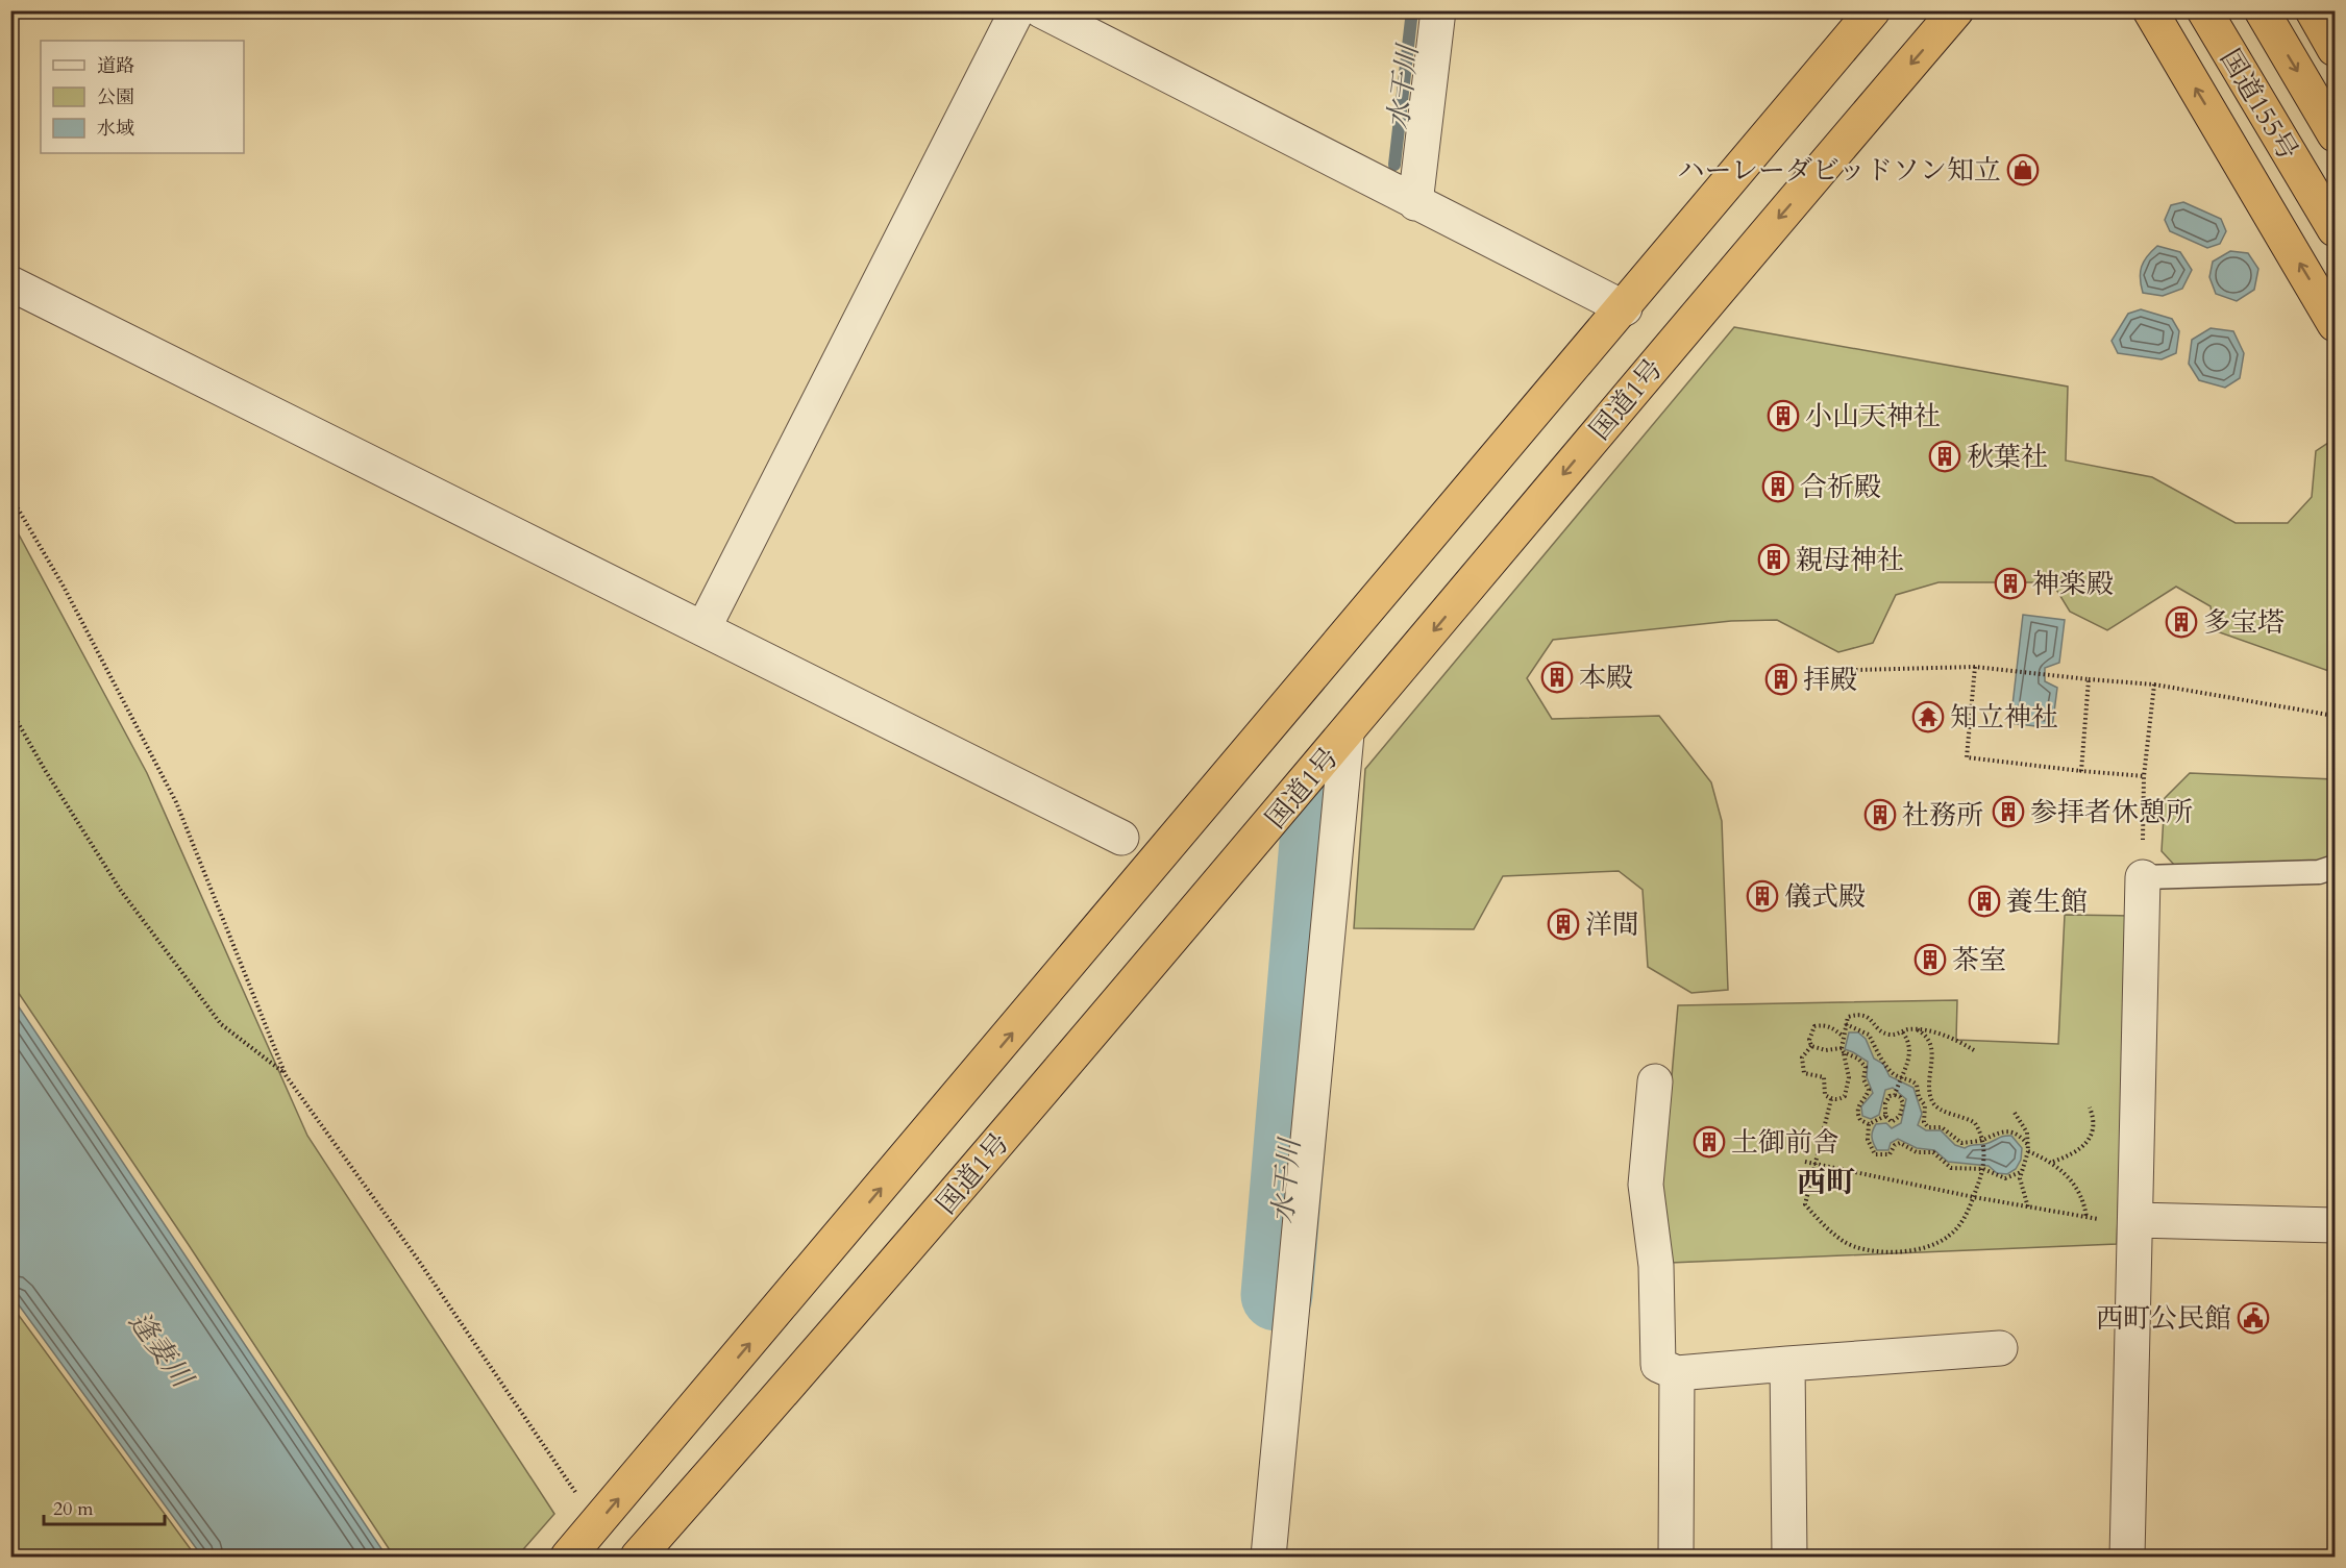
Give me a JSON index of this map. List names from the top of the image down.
{
  "streets": {
    "highway": ["国道155号", "国道1号"]
  },
  "districts": ["西町"],
  "water": ["水干川", "逢妻川"],
  "places": {
    "shop": ["ハーレーダビッドソン知立"],
    "building": [
      "小山天神社",
      "秋葉社",
      "合祈殿",
      "親母神社",
      "神楽殿",
      "多宝塔",
      "本殿",
      "拝殿",
      "参拝者休憩所",
      "社務所",
      "儀式殿",
      "養生館",
      "洋間",
      "茶室",
      "土御前舎"
    ],
    "temple": ["知立神社"],
    "public building": ["西町公民館"]
  },
  "legend": ["道路", "公園", "水域"],
  "scale_bar": "20 m"
}
